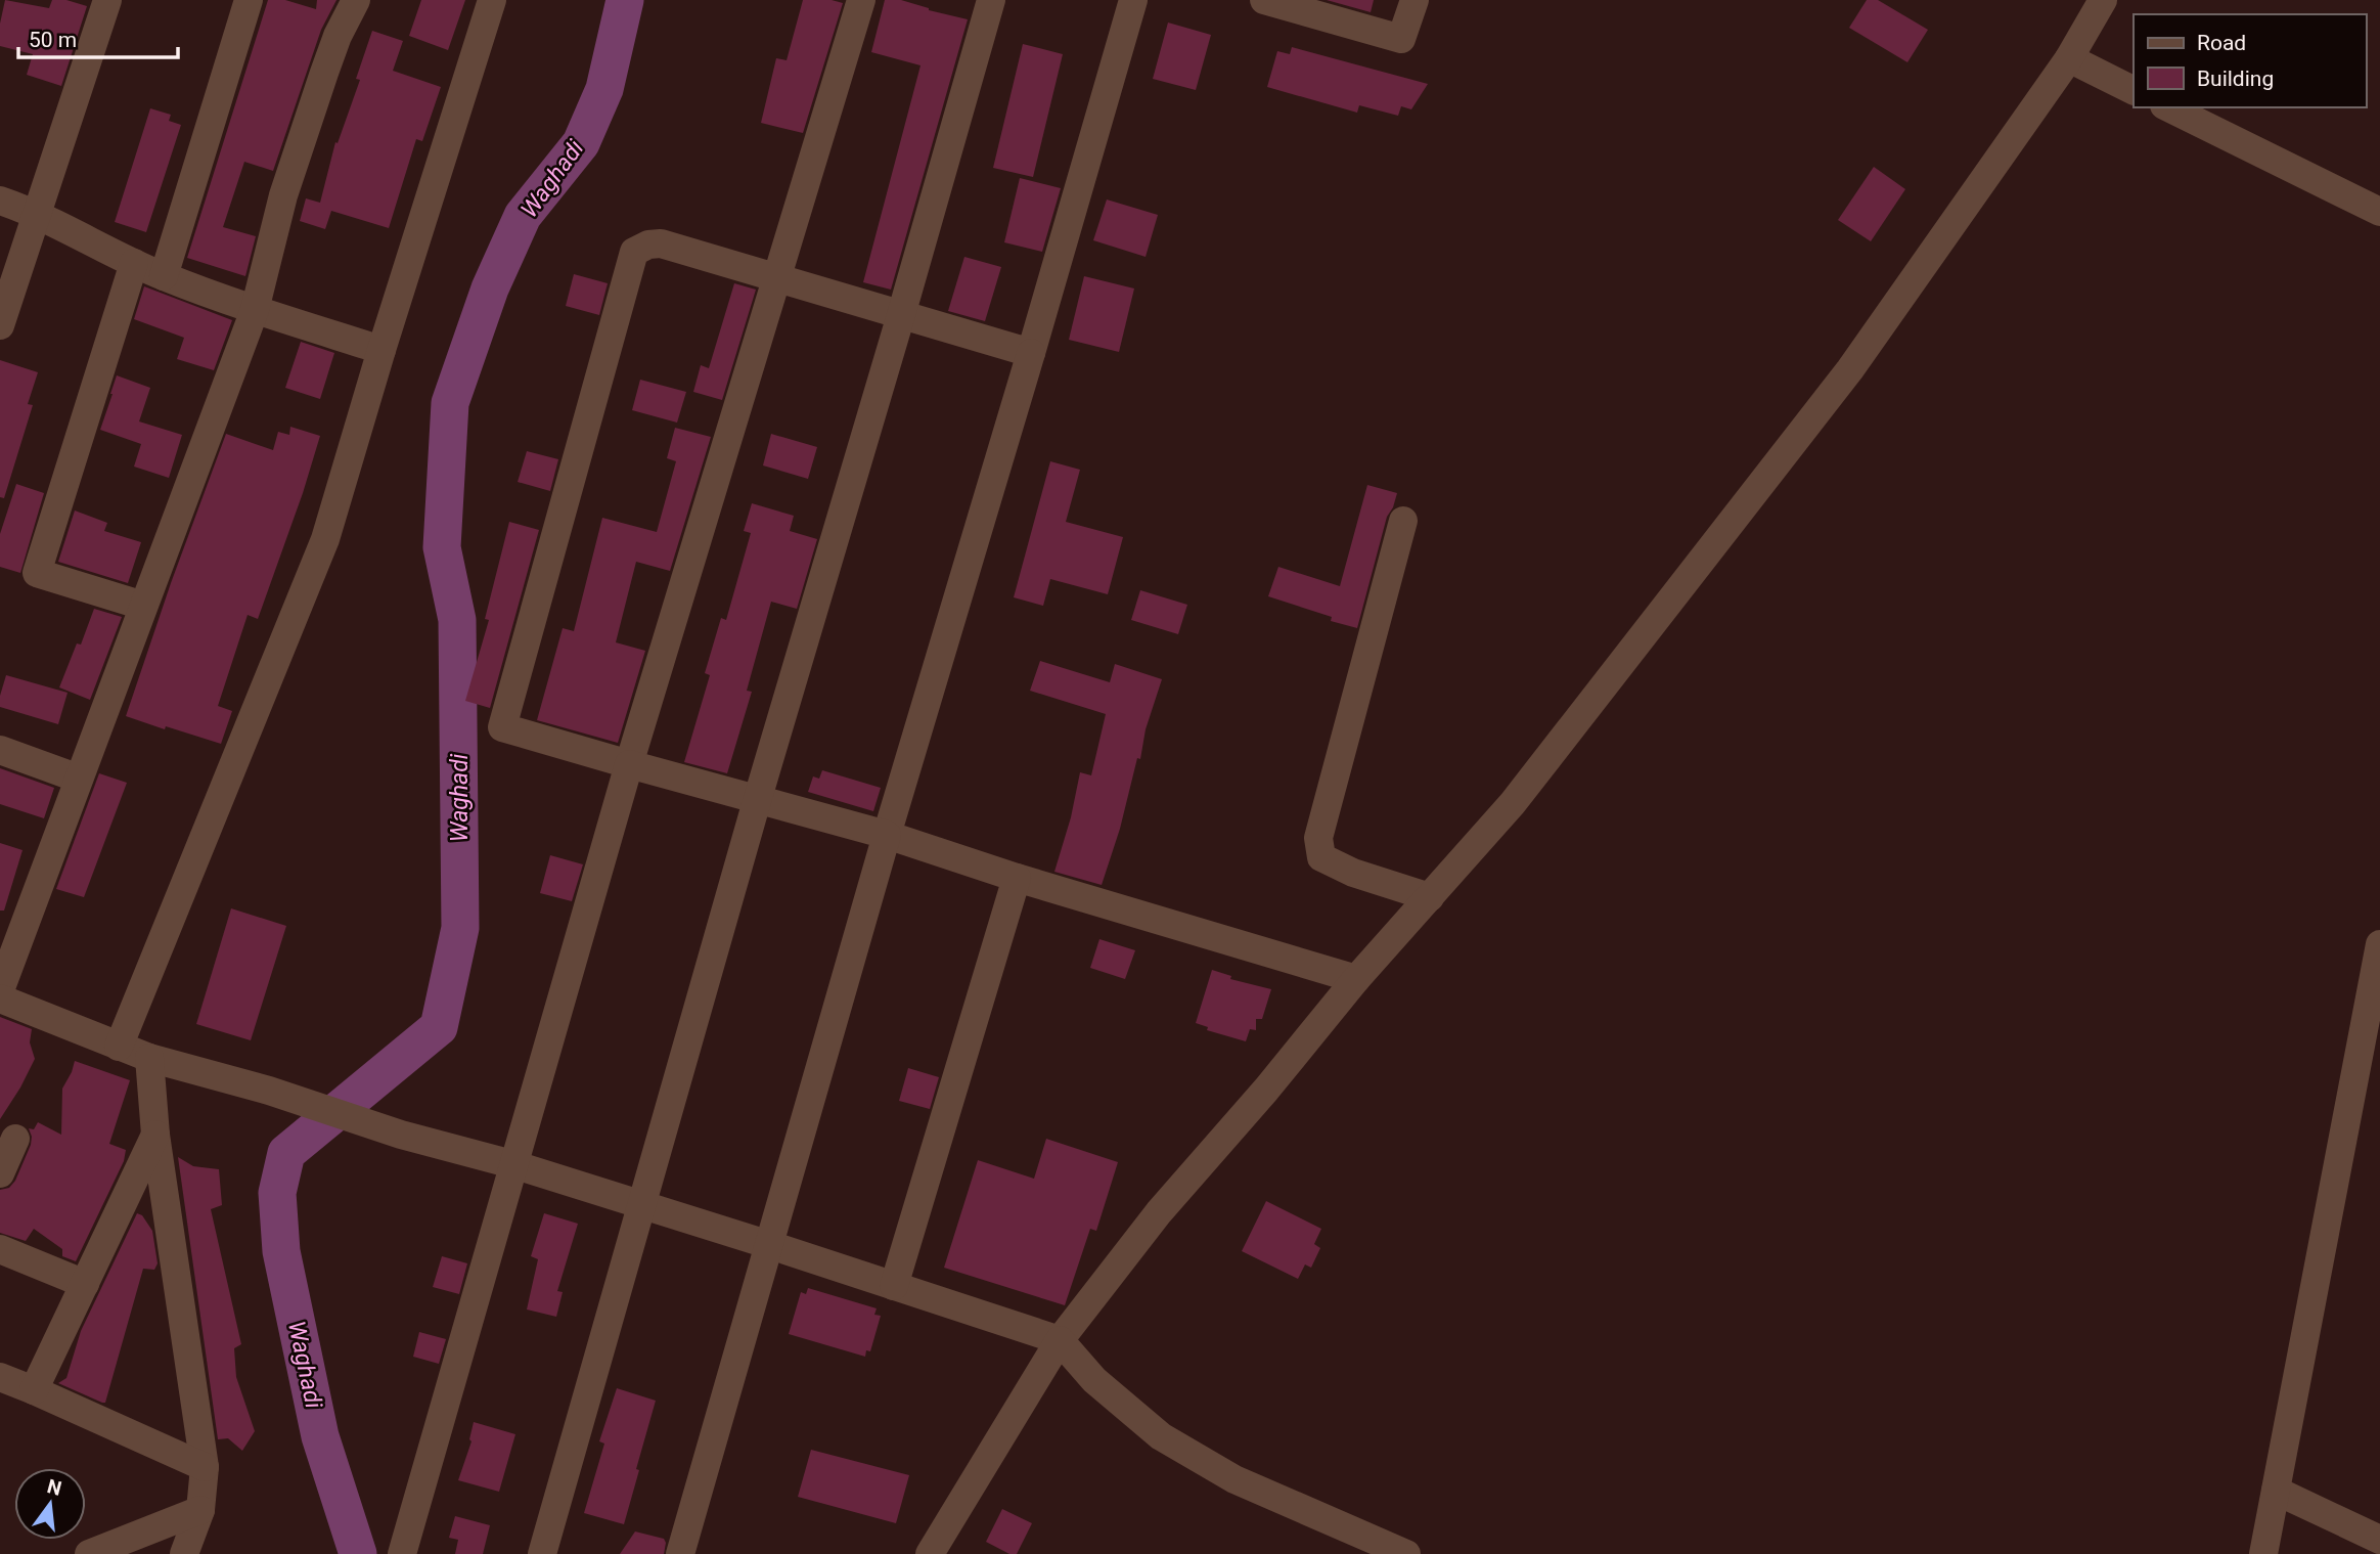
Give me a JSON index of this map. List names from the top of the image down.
{
  "water": ["Waghadi"],
  "legend": ["Road", "Building"],
  "scale_bar": "50 m",
  "north": "top"
}
